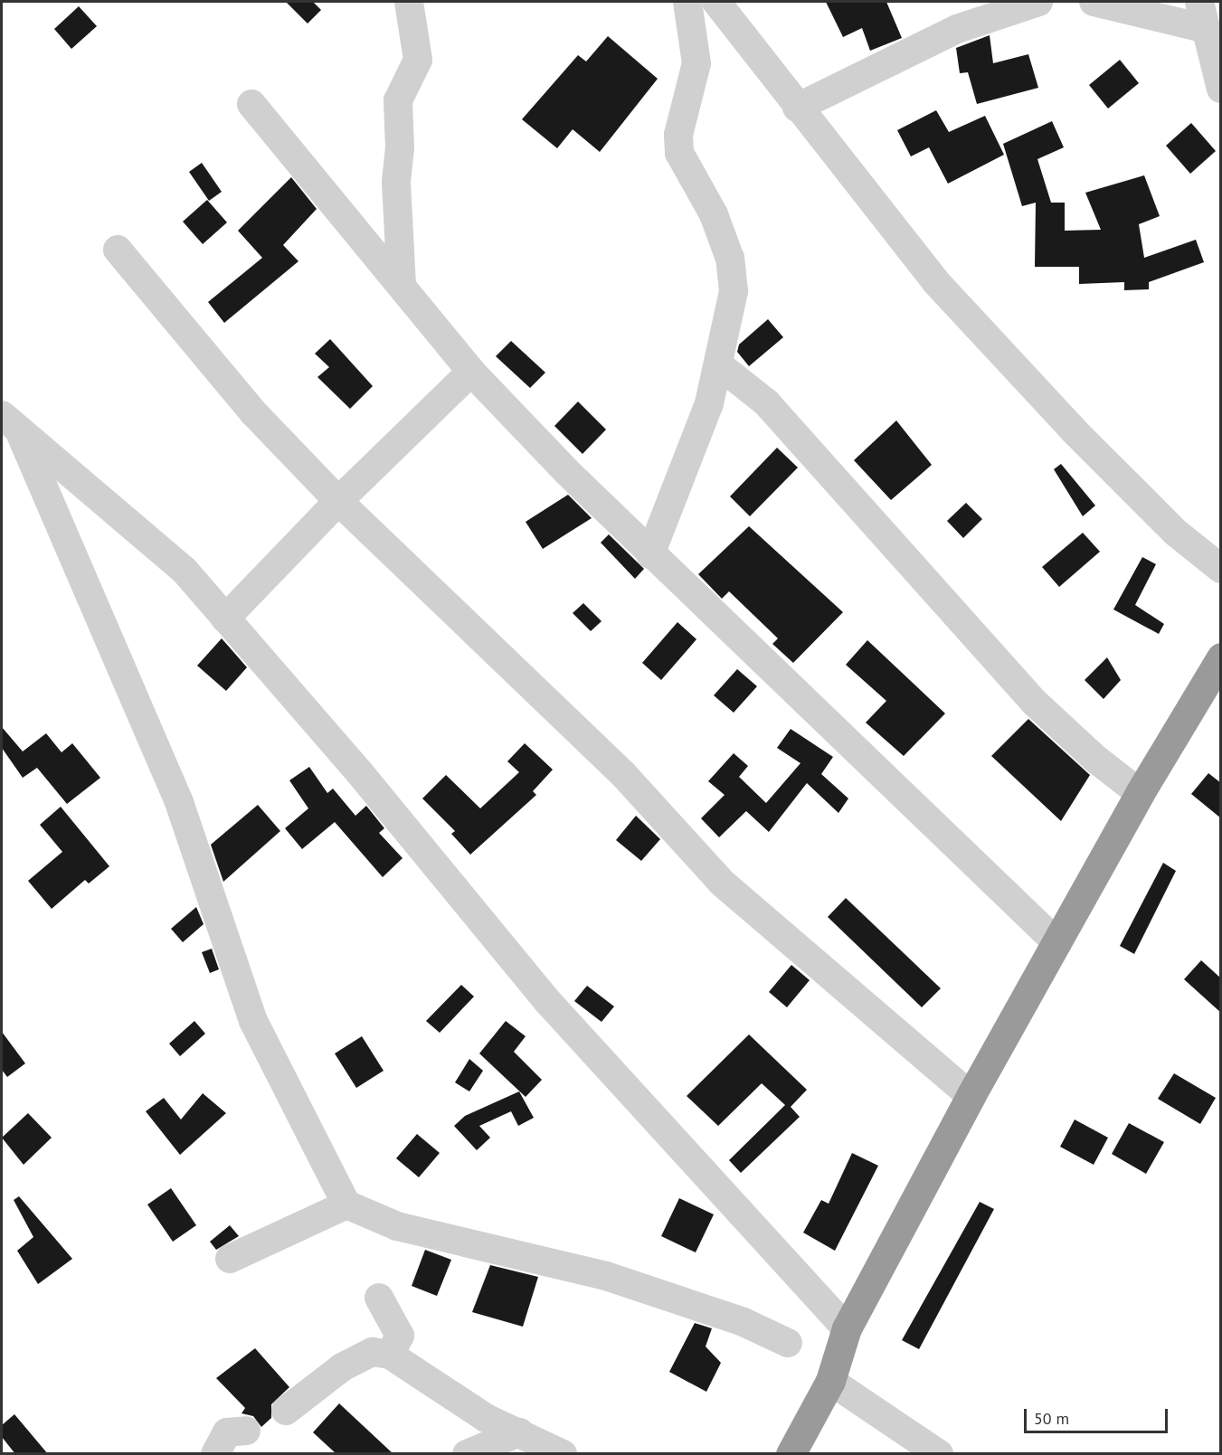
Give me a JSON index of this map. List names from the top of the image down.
{
  "scale_bar": "50 m"
}
